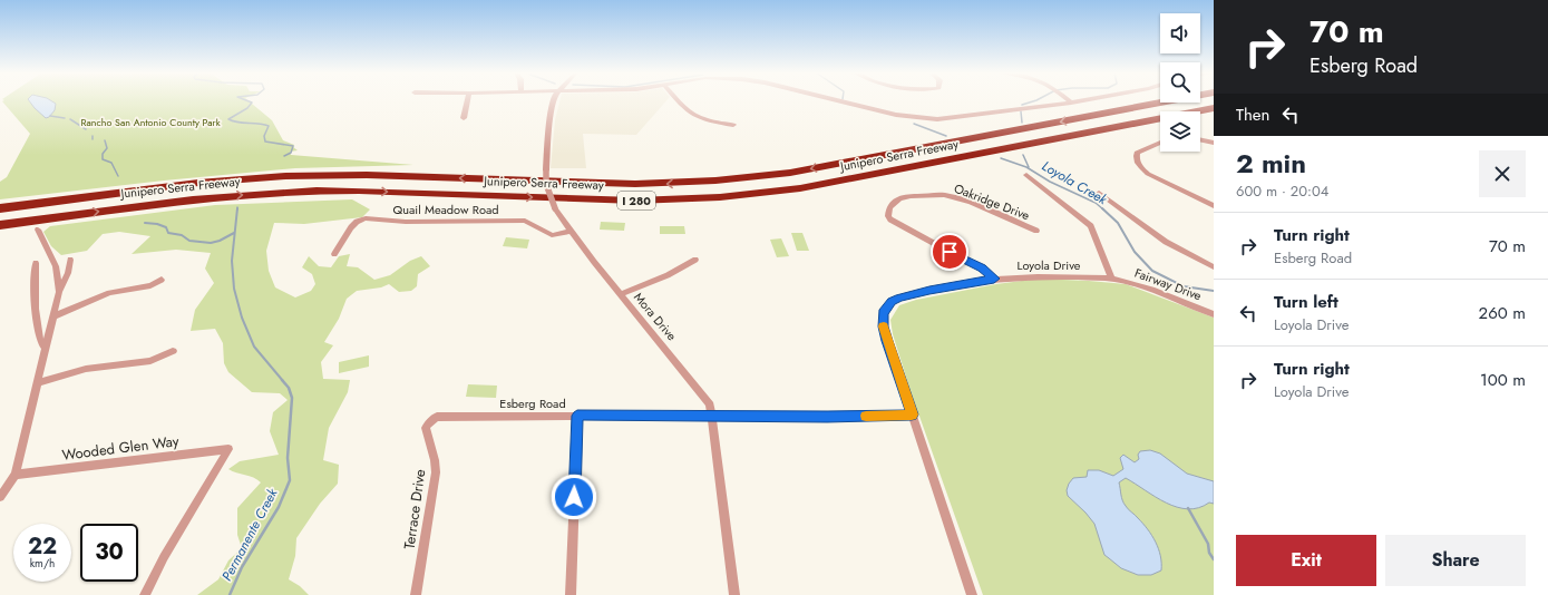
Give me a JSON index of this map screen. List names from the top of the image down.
{
  "streets": {
    "highway": ["Junipero Serra Freeway", "I 280"],
    "street": [
      "Oakridge Drive",
      "Quail Meadow Road",
      "Loyola Drive",
      "Fairway Drive",
      "Mora Drive",
      "Esberg Road",
      "Wooded Glen Way",
      "Terrace Drive"
    ]
  },
  "crossings": [
    ["Oakridge Drive", "Loyola Drive"],
    ["Quail Meadow Road", "Mora Drive"],
    ["Loyola Drive", "Fairway Drive"],
    ["Loyola Drive", "Esberg Road"],
    ["Mora Drive", "Esberg Road"],
    ["Esberg Road", "Terrace Drive"]
  ],
  "water": ["Loyola Creek", "Permanente Creek"],
  "parks": ["Rancho San Antonio County Park"],
  "page": {
    "turn": ["70 m", "Esberg Road"],
    "then": "Then",
    "heading": ["2 min", "600 m · 20:04"],
    "list": [
      {
        "name": "Turn right",
        "note": "Esberg Road",
        "value": "70 m"
      },
      {
        "name": "Turn left",
        "note": "Loyola Drive",
        "value": "260 m"
      },
      {
        "name": "Turn right",
        "note": "Loyola Drive",
        "value": "100 m"
      }
    ],
    "speed": "22 km/h",
    "limit": "30",
    "buttons": ["Exit", "Share"]
  }
}
